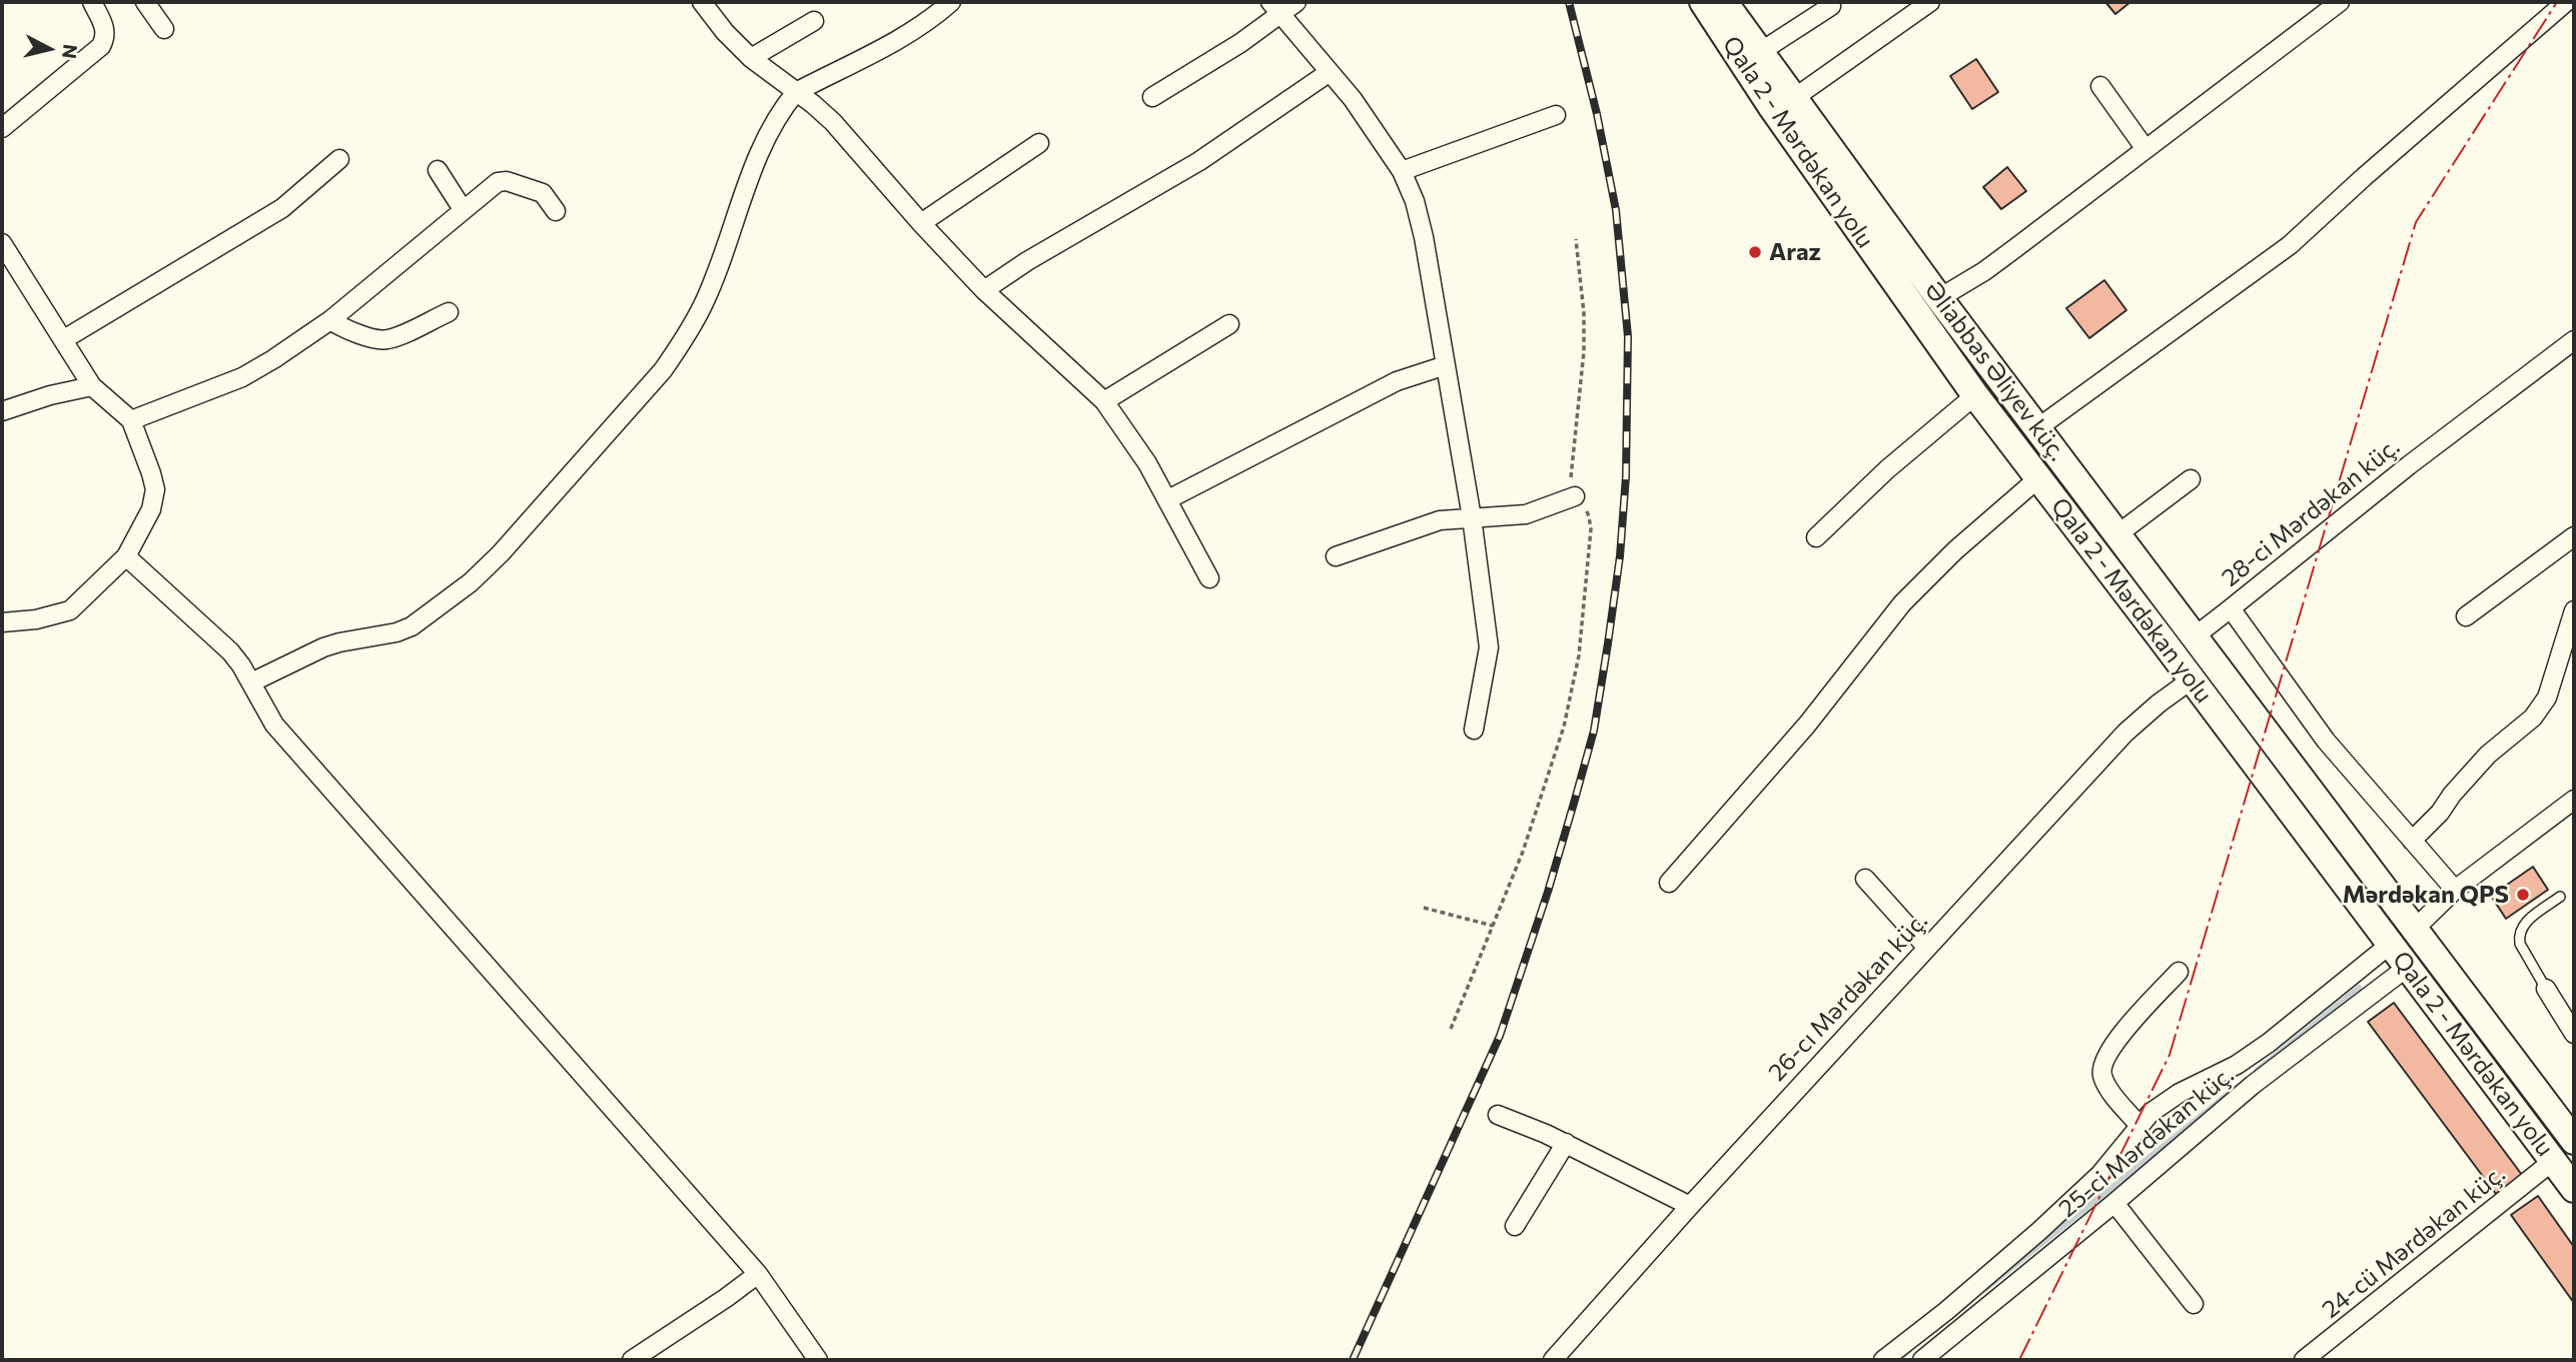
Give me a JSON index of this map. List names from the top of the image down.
{
  "streets": {
    "main road": ["Qala 2 - Mərdəkan yolu", "Əliabbas Əliyev küç."],
    "street": [
      "28-ci Mərdəkan küç.",
      "26-cı Mərdəkan küç.",
      "25-ci Mərdəkan küç.",
      "24-cü Mərdəkan küç."
    ]
  },
  "crossings": [
    ["Qala 2 - Mərdəkan yolu", "26-cı Mərdəkan küç."],
    ["Qala 2 - Mərdəkan yolu", "25-ci Mərdəkan küç."],
    ["Qala 2 - Mərdəkan yolu", "24-cü Mərdəkan küç."]
  ],
  "places": ["Araz", "Mərdəkan QPS"],
  "north": "right"
}
